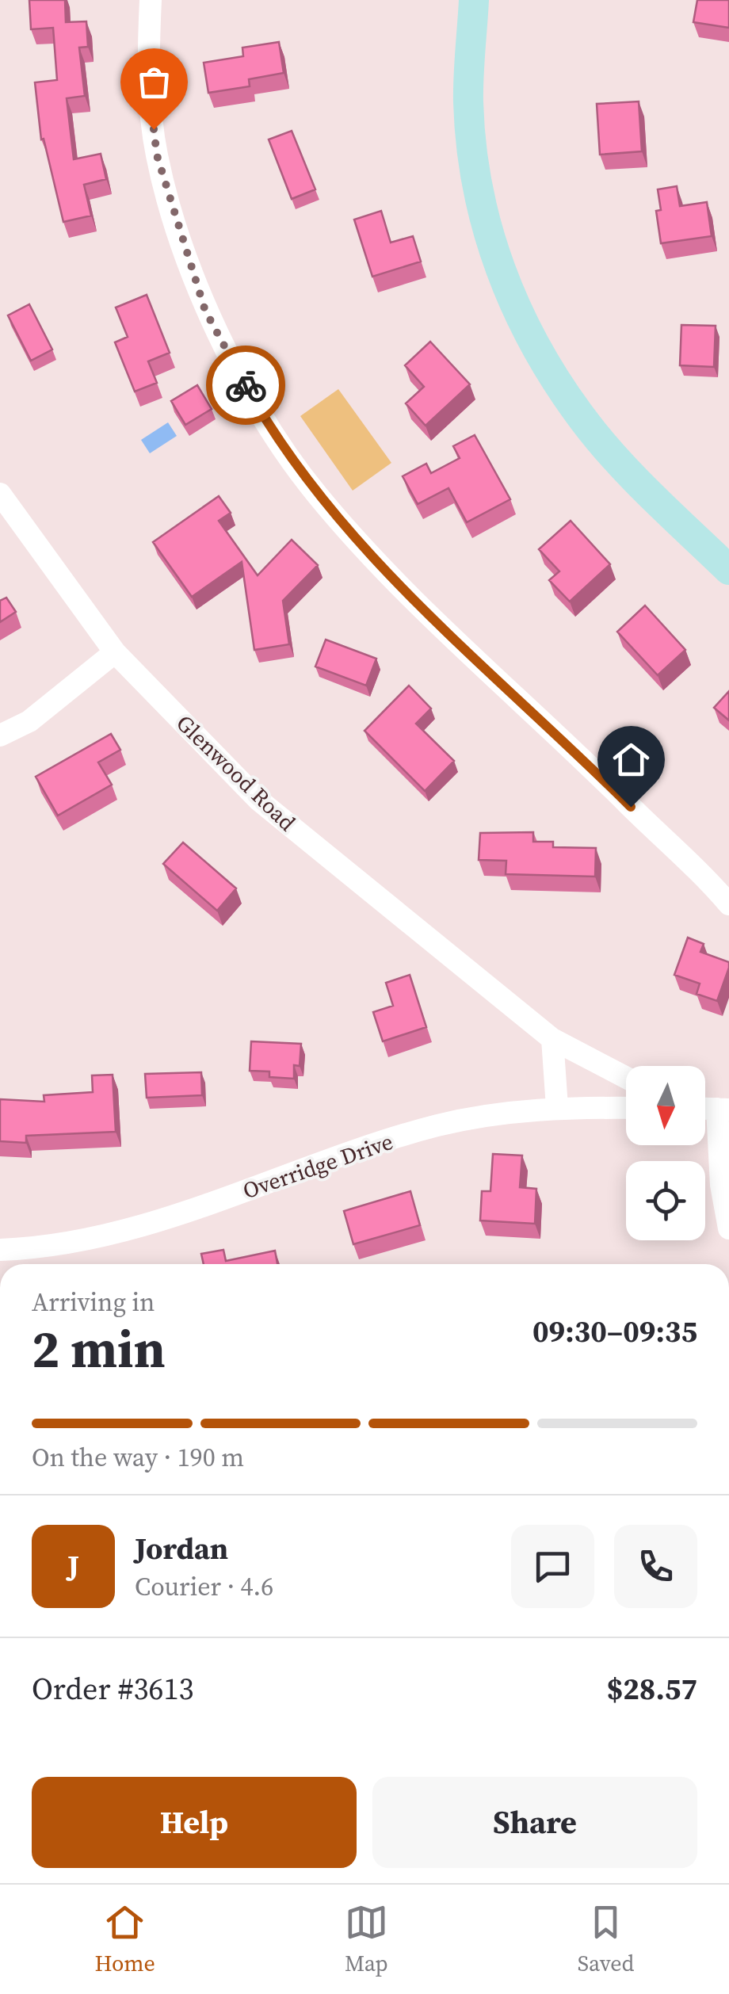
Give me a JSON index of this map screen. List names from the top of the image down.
{
  "streets": {
    "street": ["Glenwood Road", "Overridge Drive"]
  },
  "north": "bottom",
  "page": {
    "heading": ["2 min", "Arriving in", "09:30–09:35"],
    "panel": [
      "Jordan",
      "Courier · 4.6",
      "Order #3613",
      "$28.57"
    ],
    "bar": "On the way · 190 m",
    "round": "J",
    "buttons": ["Help", "Share"],
    "tabs": ["Home", "Map", "Saved"]
  }
}
